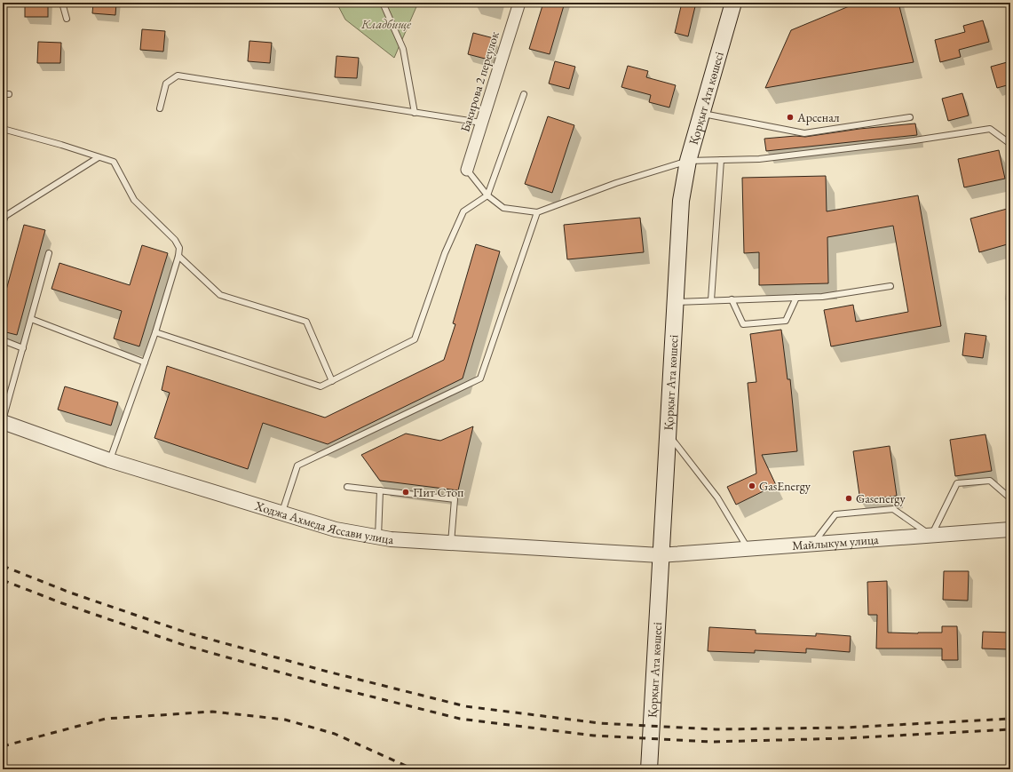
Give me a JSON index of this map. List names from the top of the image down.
{
  "streets": {
    "main road": ["Қорқыт Ата көшесі"],
    "street": ["Бакирова 2 переулок", "Ходжа Ахмеда Яссави улица", "Майлыкум улица"]
  },
  "crossings": [
    ["Қорқыт Ата көшесі", "Ходжа Ахмеда Яссави улица"],
    ["Қорқыт Ата көшесі", "Майлыкум улица"],
    ["Ходжа Ахмеда Яссави улица", "Майлыкум улица"]
  ],
  "parks": ["Кладбище"],
  "places": [
    "Арсенал",
    "GasEnergy",
    "Пит Стоп",
    "Gasenergy"
  ]
}
